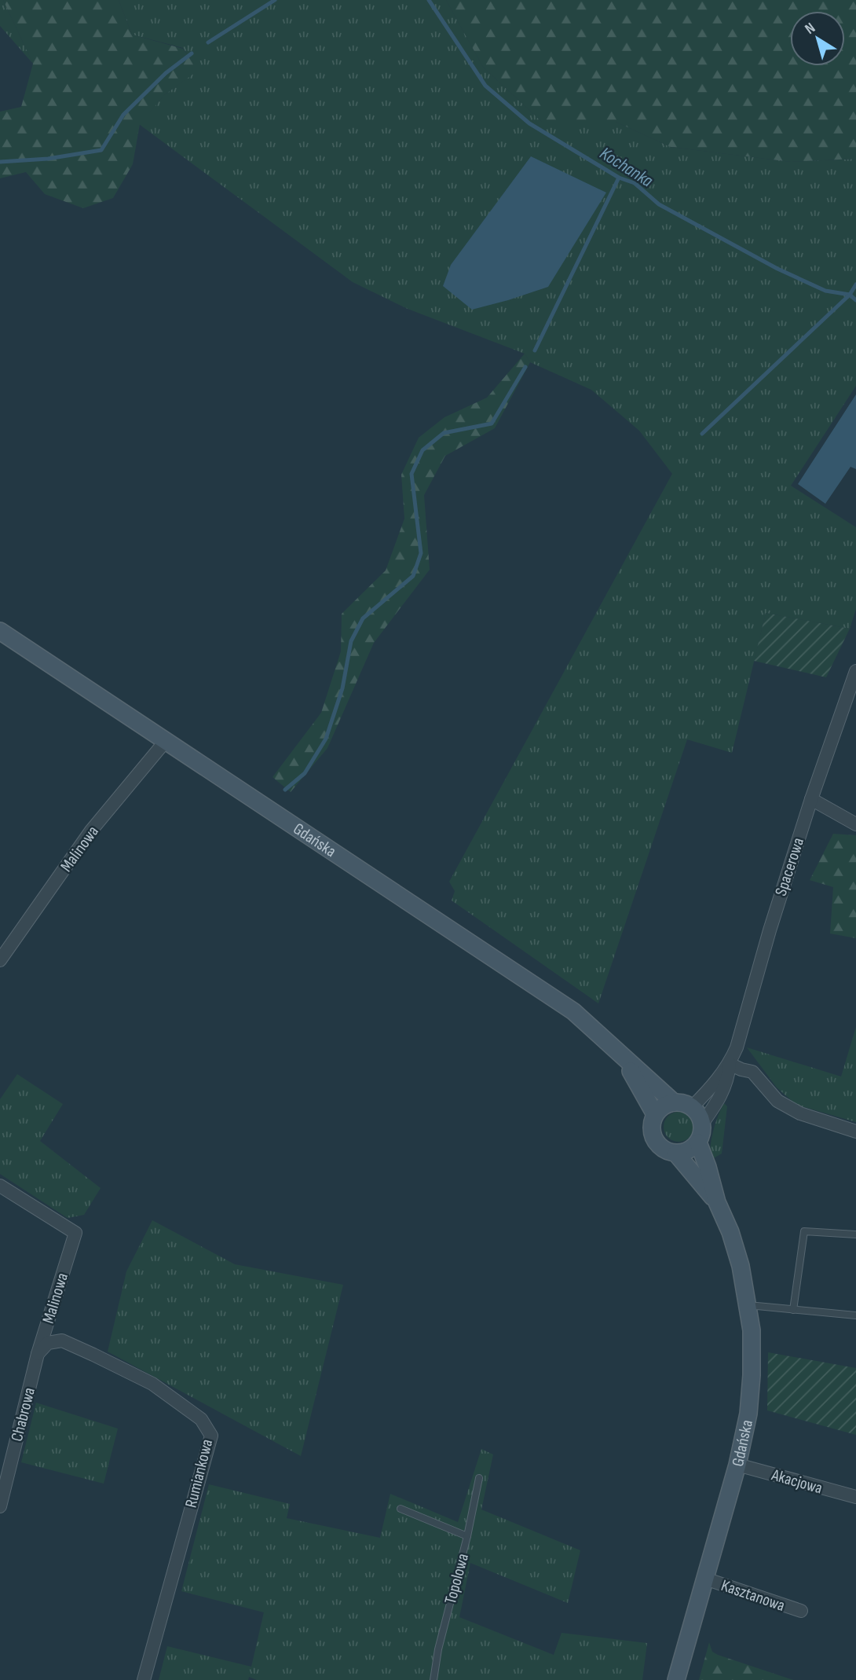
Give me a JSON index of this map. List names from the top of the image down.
{
  "streets": {
    "main road": ["Gdańska"],
    "street": [
      "Malinowa",
      "Spacerowa",
      "Chabrowa",
      "Rumiankowa",
      "Akacjowa",
      "Kasztanowa"
    ],
    "lane": ["Topolowa"]
  },
  "crossings": [
    ["Gdańska", "Malinowa"],
    ["Gdańska", "Spacerowa"],
    ["Gdańska", "Akacjowa"],
    ["Gdańska", "Kasztanowa"],
    ["Malinowa", "Chabrowa"],
    ["Malinowa", "Rumiankowa"],
    ["Chabrowa", "Rumiankowa"]
  ],
  "water": ["Kochanka"],
  "north": "top left"
}
